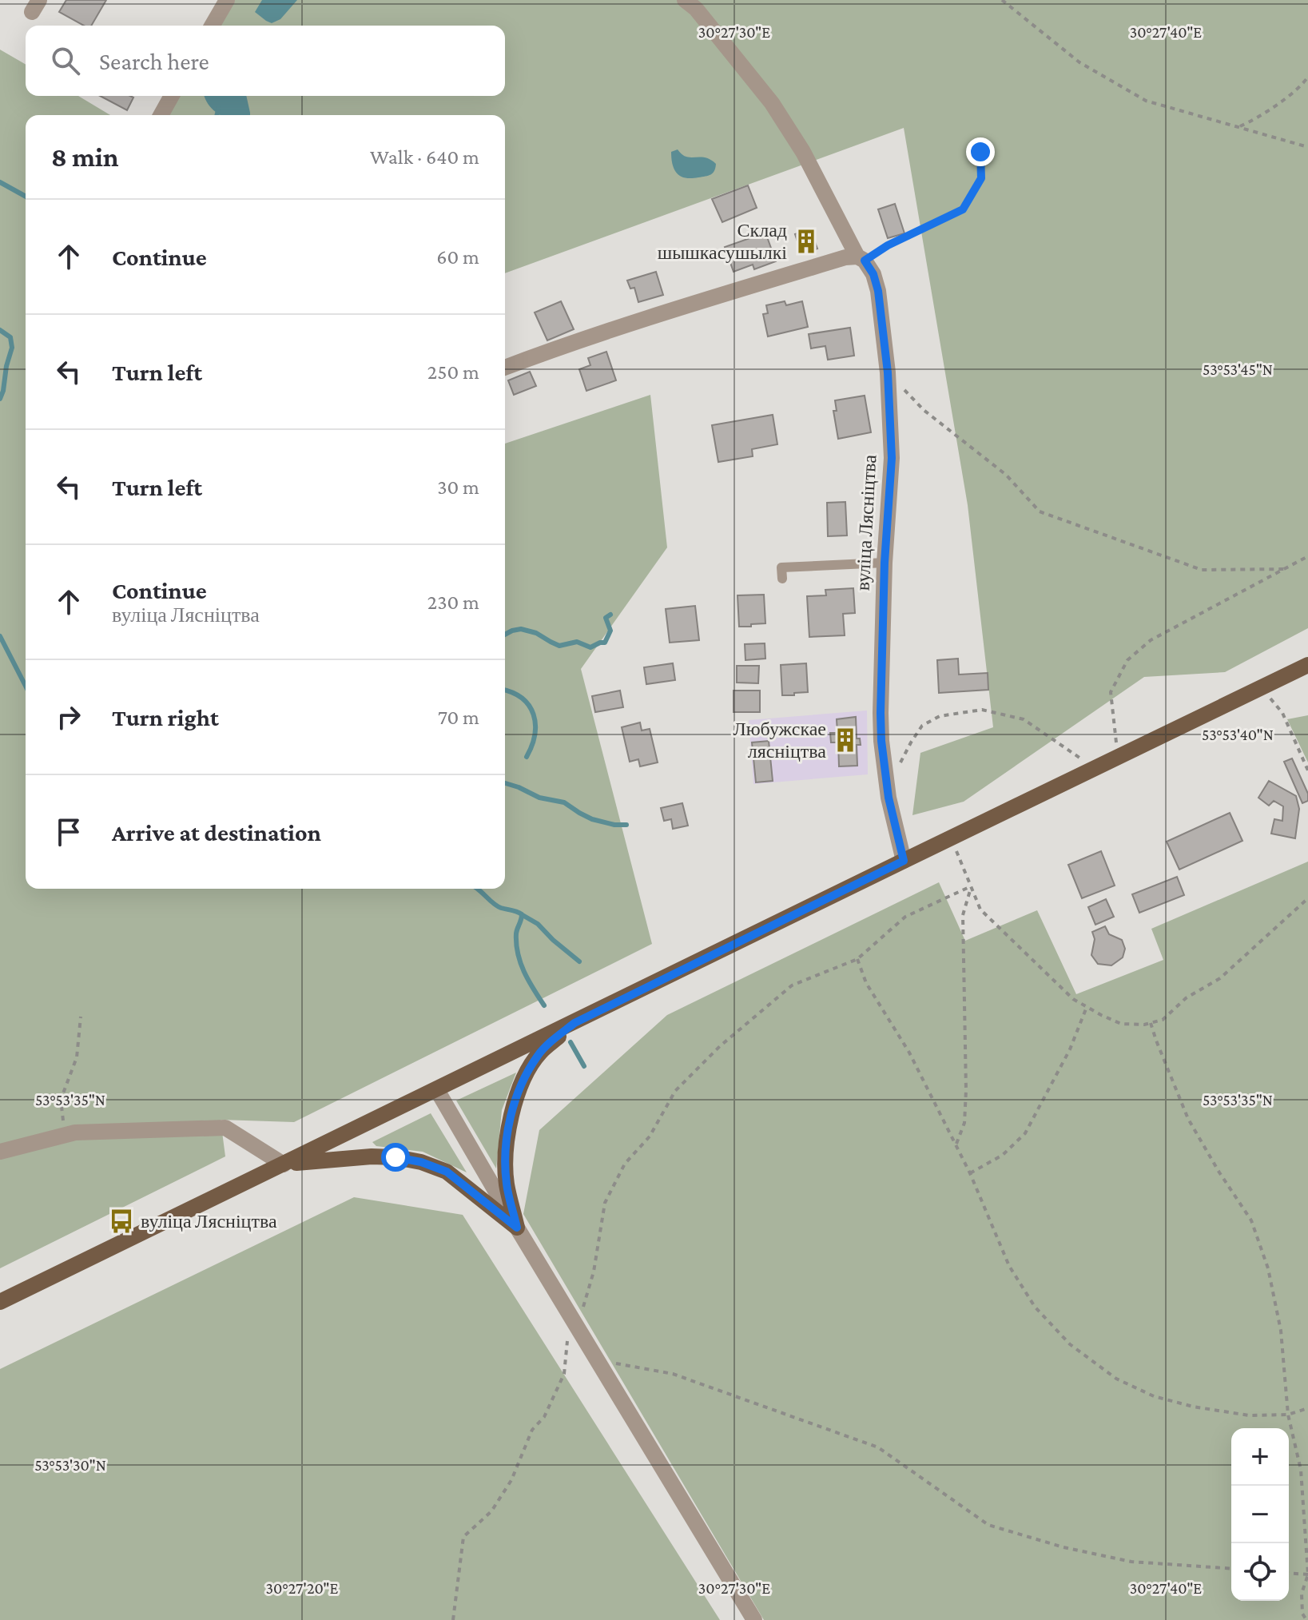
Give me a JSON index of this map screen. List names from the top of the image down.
{
  "streets": {
    "street": ["вуліца Лясніцтва"]
  },
  "places": {
    "building": ["Склад шышкасушылкі", "Любужскае лясніцтва"],
    "bus stop": ["вуліца Лясніцтва"]
  },
  "page": {
    "search": "Search here",
    "heading": ["8 min", "Walk · 640 m"],
    "list": [
      ["Continue", "60 m"],
      ["Turn left", "250 m"],
      ["Turn left", "30 m"],
      ["Continue", "вуліца Лясніцтва", "230 m"],
      ["Turn right", "70 m"],
      "Arrive at destination"
    ],
    "map_buttons": ["+", "−"]
  },
  "coordinates": [
    "30°27'30\"E",
    "30°27'40\"E",
    "53°53'45\"N",
    "53°53'40\"N",
    "53°53'35\"N",
    "53°53'30\"N",
    "30°27'20\"E"
  ]
}
